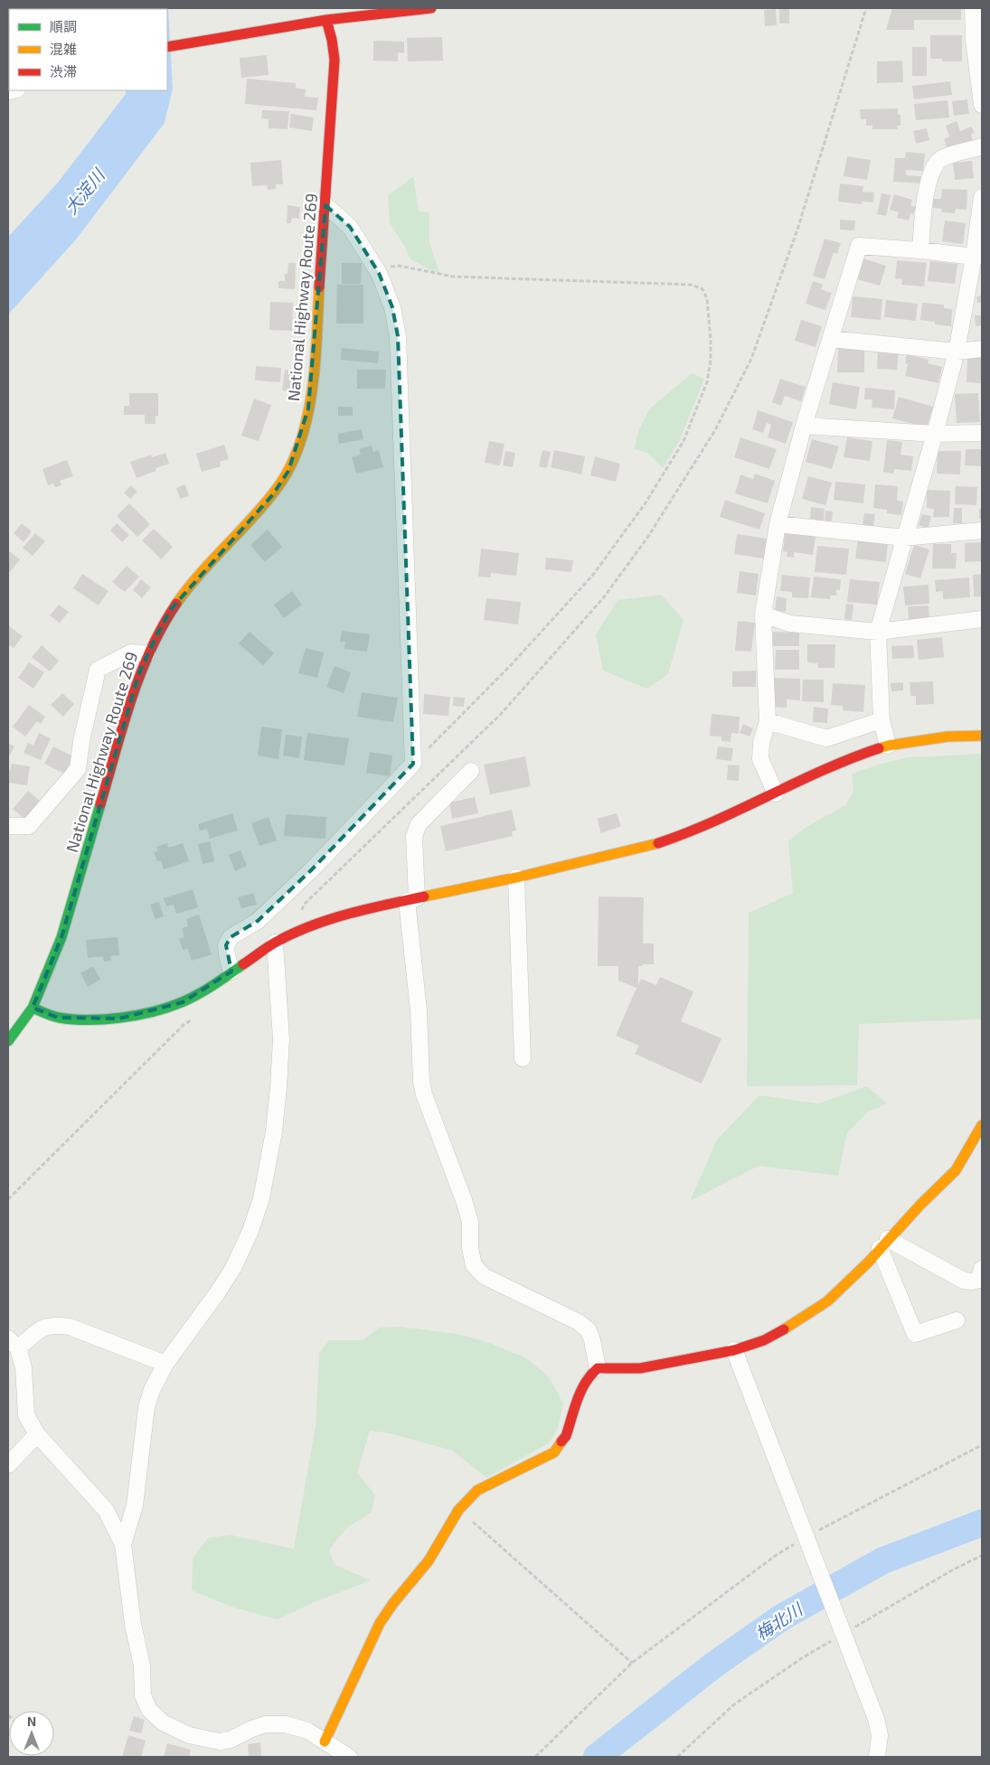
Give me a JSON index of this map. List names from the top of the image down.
{
  "streets": {
    "main road": ["National Highway Route 269"]
  },
  "water": ["大淀川", "梅北川"],
  "legend": ["順調", "混雑", "渋滞"],
  "north": "top"
}
